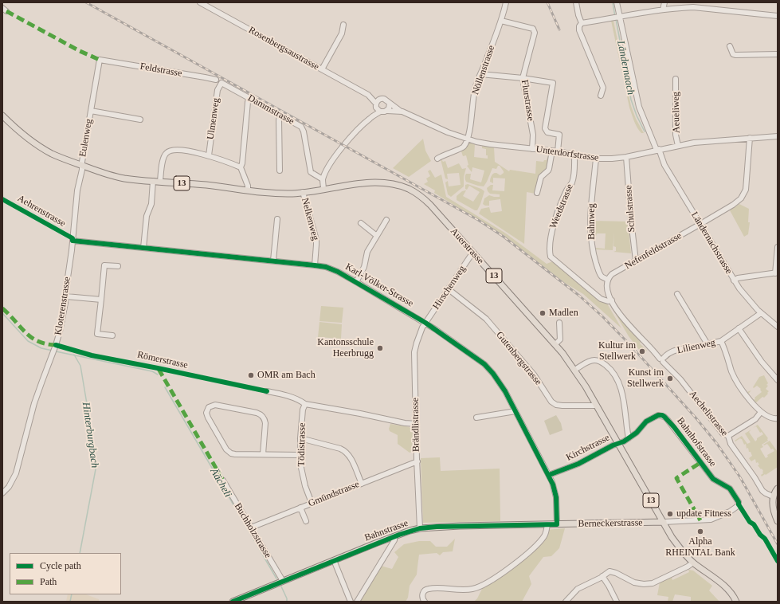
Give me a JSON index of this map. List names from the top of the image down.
{
  "streets": {
    "main road": [
      "13",
      "Auerstrasse",
      "Berneckerstrasse",
      "Bahnstrasse"
    ],
    "street": [
      "Rosenbergsaustrasse",
      "Feldstrasse",
      "Nöllenstrasse",
      "Flurstrasse",
      "Dammstrasse",
      "Aeueliweg",
      "Ulmenweg",
      "Eulenweg",
      "Unterdorfstrasse",
      "Weedstrasse",
      "Schulstrasse",
      "Nelkenweg",
      "Bahnweg",
      "Ländernachstrasse",
      "Nefenfeldstrasse",
      "Karl-Völker-Strasse",
      "Hirschenweg",
      "Kloterenstrasse",
      "Lilienweg",
      "Gutenbergstrasse",
      "Aechelistrasse",
      "Brändlistrasse",
      "Bahnhofstrasse",
      "Tödistrasse",
      "Kirchstrasse",
      "Gmündstrasse",
      "Buchholzstrasse"
    ],
    "cycle path": ["Aehrenstrasse", "Römerstrasse"]
  },
  "crossings": [
    ["Rosenbergsaustrasse", "Unterdorfstrasse"],
    ["Feldstrasse", "Eulenweg"],
    ["Nöllenstrasse", "Flurstrasse"],
    ["Nöllenstrasse", "Unterdorfstrasse"],
    ["Flurstrasse", "Unterdorfstrasse"],
    ["Dammstrasse", "Ulmenweg"],
    ["Aeueliweg", "Unterdorfstrasse"],
    ["Eulenweg", "13"],
    ["Eulenweg", "Auerstrasse"],
    ["Eulenweg", "Kloterenstrasse"],
    ["Unterdorfstrasse", "Weedstrasse"],
    ["Unterdorfstrasse", "Schulstrasse"],
    ["Unterdorfstrasse", "Bahnweg"],
    ["Unterdorfstrasse", "Ländernachstrasse"],
    ["Unterdorfstrasse", "Nefenfeldstrasse"],
    ["13", "Auerstrasse"],
    ["13", "Kloterenstrasse"],
    ["13", "Bahnhofstrasse"],
    ["13", "Berneckerstrasse"],
    ["Weedstrasse", "Aechelistrasse"],
    ["Schulstrasse", "Nefenfeldstrasse"],
    ["Nelkenweg", "Auerstrasse"],
    ["Nelkenweg", "Karl-Völker-Strasse"],
    ["Bahnweg", "Nefenfeldstrasse"],
    ["Bahnweg", "Aechelistrasse"],
    ["Ländernachstrasse", "Nefenfeldstrasse"],
    ["Ländernachstrasse", "Lilienweg"],
    ["Auerstrasse", "Hirschenweg"],
    ["Auerstrasse", "Kloterenstrasse"],
    ["Auerstrasse", "Gutenbergstrasse"],
    ["Auerstrasse", "Bahnhofstrasse"],
    ["Auerstrasse", "Kirchstrasse"],
    ["Auerstrasse", "Berneckerstrasse"],
    ["Nefenfeldstrasse", "Aechelistrasse"],
    ["Karl-Völker-Strasse", "Hirschenweg"],
    ["Karl-Völker-Strasse", "Kloterenstrasse"],
    ["Karl-Völker-Strasse", "Brändlistrasse"],
    ["Karl-Völker-Strasse", "Kirchstrasse"],
    ["Karl-Völker-Strasse", "Berneckerstrasse"],
    ["Karl-Völker-Strasse", "Bahnstrasse"],
    ["Hirschenweg", "Gutenbergstrasse"],
    ["Hirschenweg", "Brändlistrasse"],
    ["Lilienweg", "Aechelistrasse"],
    ["Brändlistrasse", "Gmündstrasse"],
    ["Brändlistrasse", "Bahnstrasse"],
    ["Bahnhofstrasse", "Kirchstrasse"],
    ["Bahnhofstrasse", "Berneckerstrasse"],
    ["Tödistrasse", "Gmündstrasse"],
    ["Gmündstrasse", "Buchholzstrasse"],
    ["Berneckerstrasse", "Bahnstrasse"],
    ["Buchholzstrasse", "Bahnstrasse"]
  ],
  "water": ["Ländernaach", "Hinterburgbach", "Äächeli"],
  "places": [
    "Madlen",
    "Kantonsschule Heerbrugg",
    "Kultur im Stellwerk",
    "OMR am Bach",
    "Kunst im Stellwerk",
    "update Fitness",
    "Alpha RHEINTAL Bank"
  ],
  "legend": ["Cycle path", "Path"]
}
